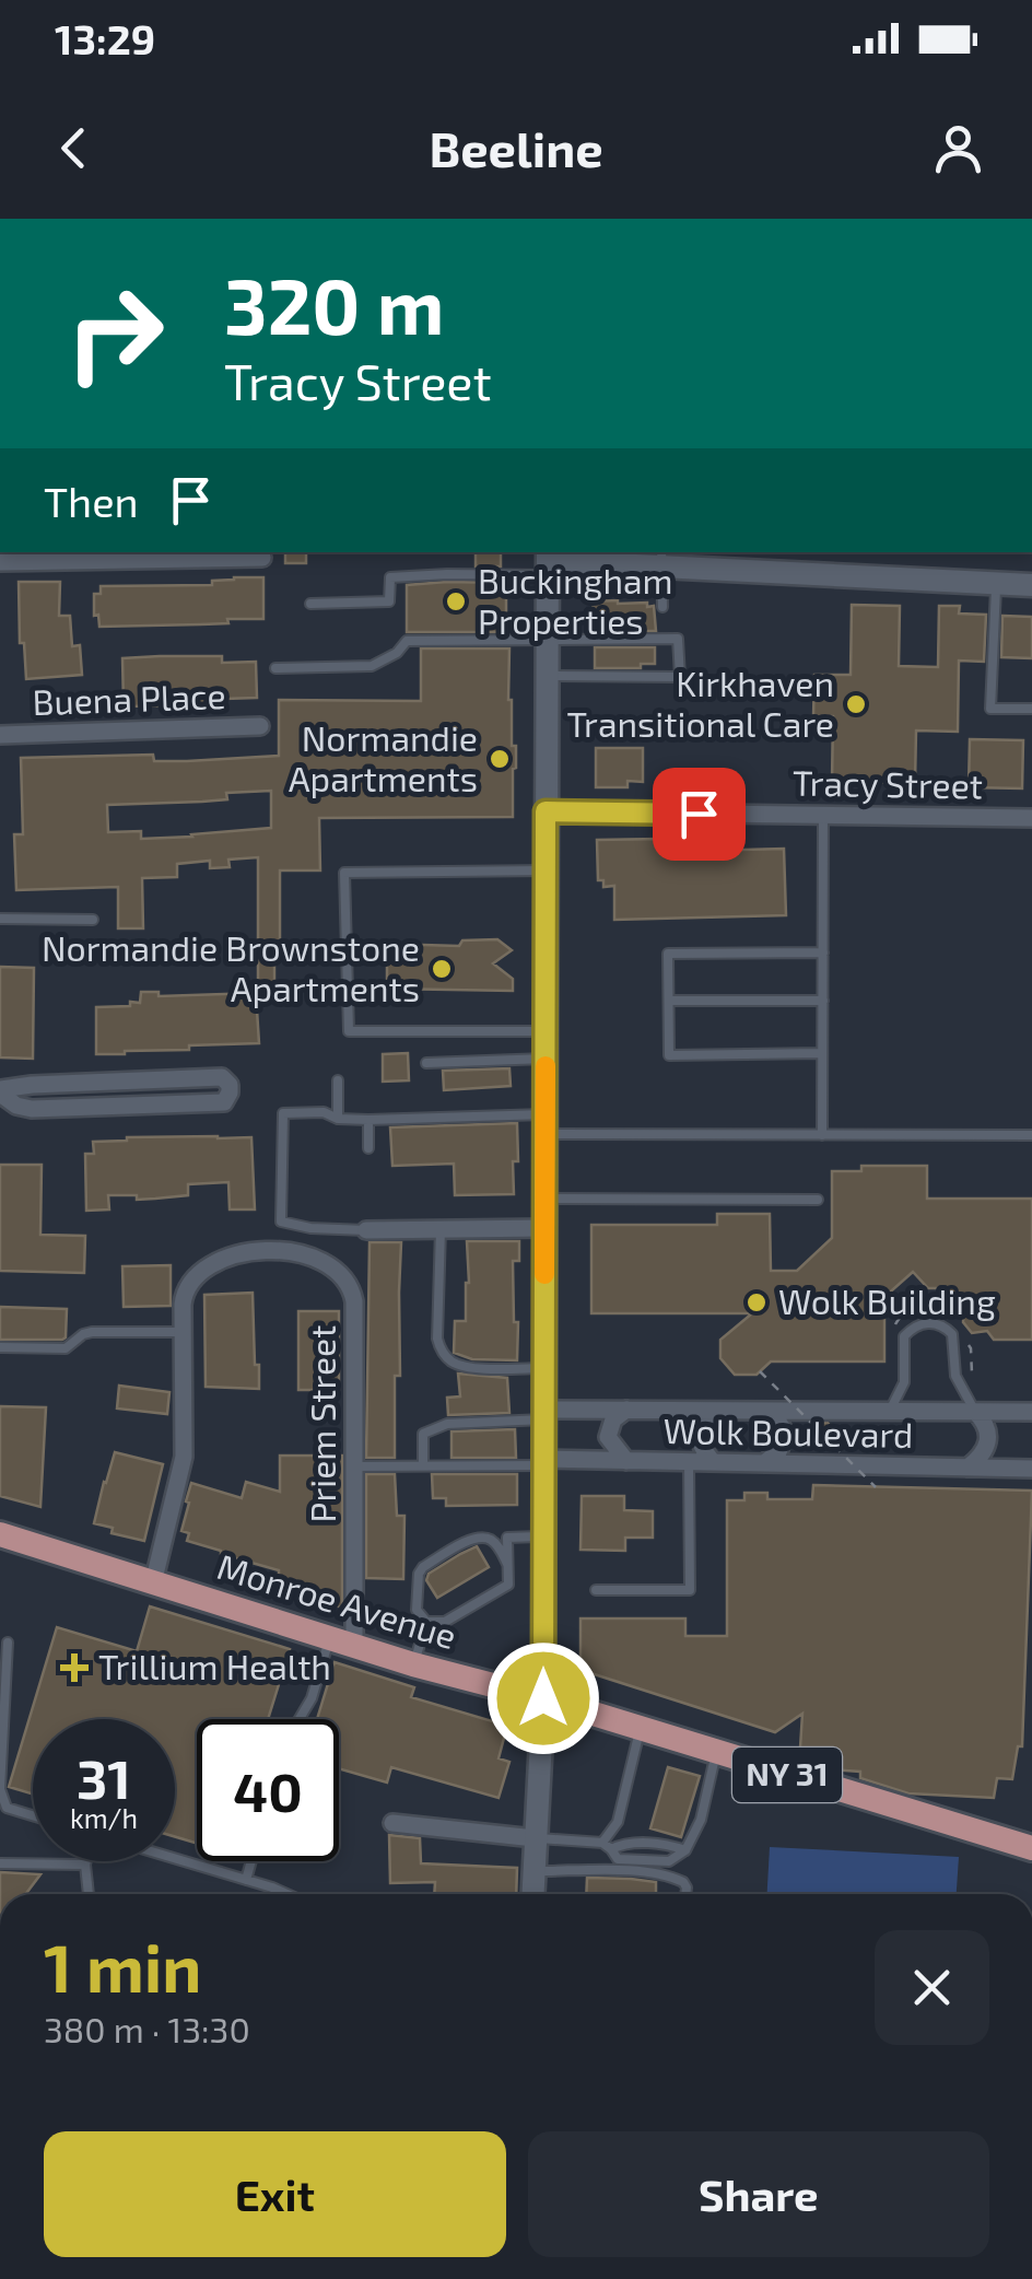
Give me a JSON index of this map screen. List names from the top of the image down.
{
  "streets": {
    "main road": ["Monroe Avenue", "NY 31"],
    "street": [
      "Buena Place",
      "Tracy Street",
      "Priem Street",
      "Wolk Boulevard"
    ]
  },
  "crossings": [
    ["Priem Street", "Monroe Avenue"]
  ],
  "places": {
    "other": [
      "Buckingham Properties",
      "Kirkhaven Transitional Care",
      "Normandie Apartments",
      "Normandie Brownstone Apartments",
      "Wolk Building"
    ],
    "health": ["Trillium Health"]
  },
  "page": {
    "status": "13:29",
    "header": "Beeline",
    "turn": ["320 m", "Tracy Street"],
    "then": "Then",
    "speed": "31 km/h",
    "limit": "40",
    "heading": ["1 min", "380 m · 13:30"],
    "buttons": ["Exit", "Share"]
  }
}
